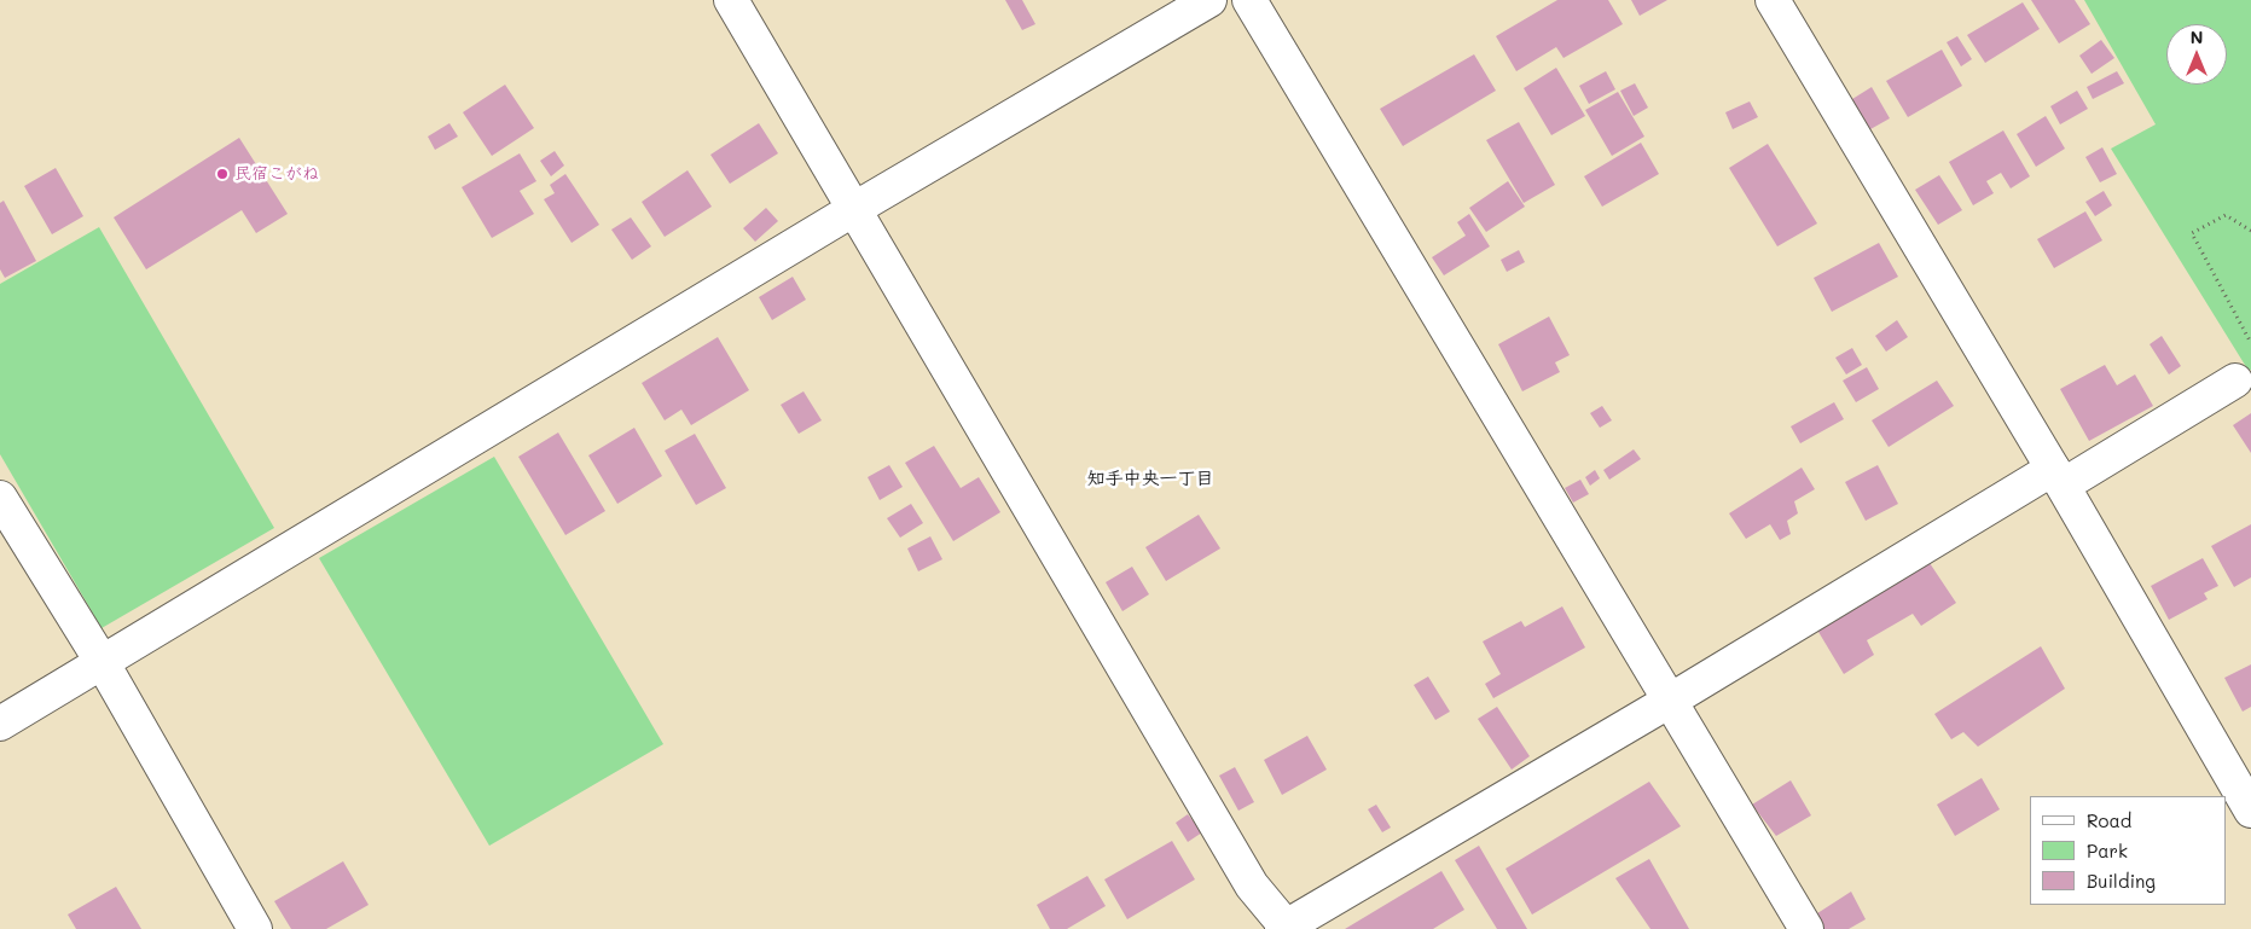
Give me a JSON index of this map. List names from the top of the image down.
{
  "districts": ["知手中央一丁目"],
  "places": ["民宿こがね"],
  "legend": ["Road", "Park", "Building"],
  "north": "top"
}
